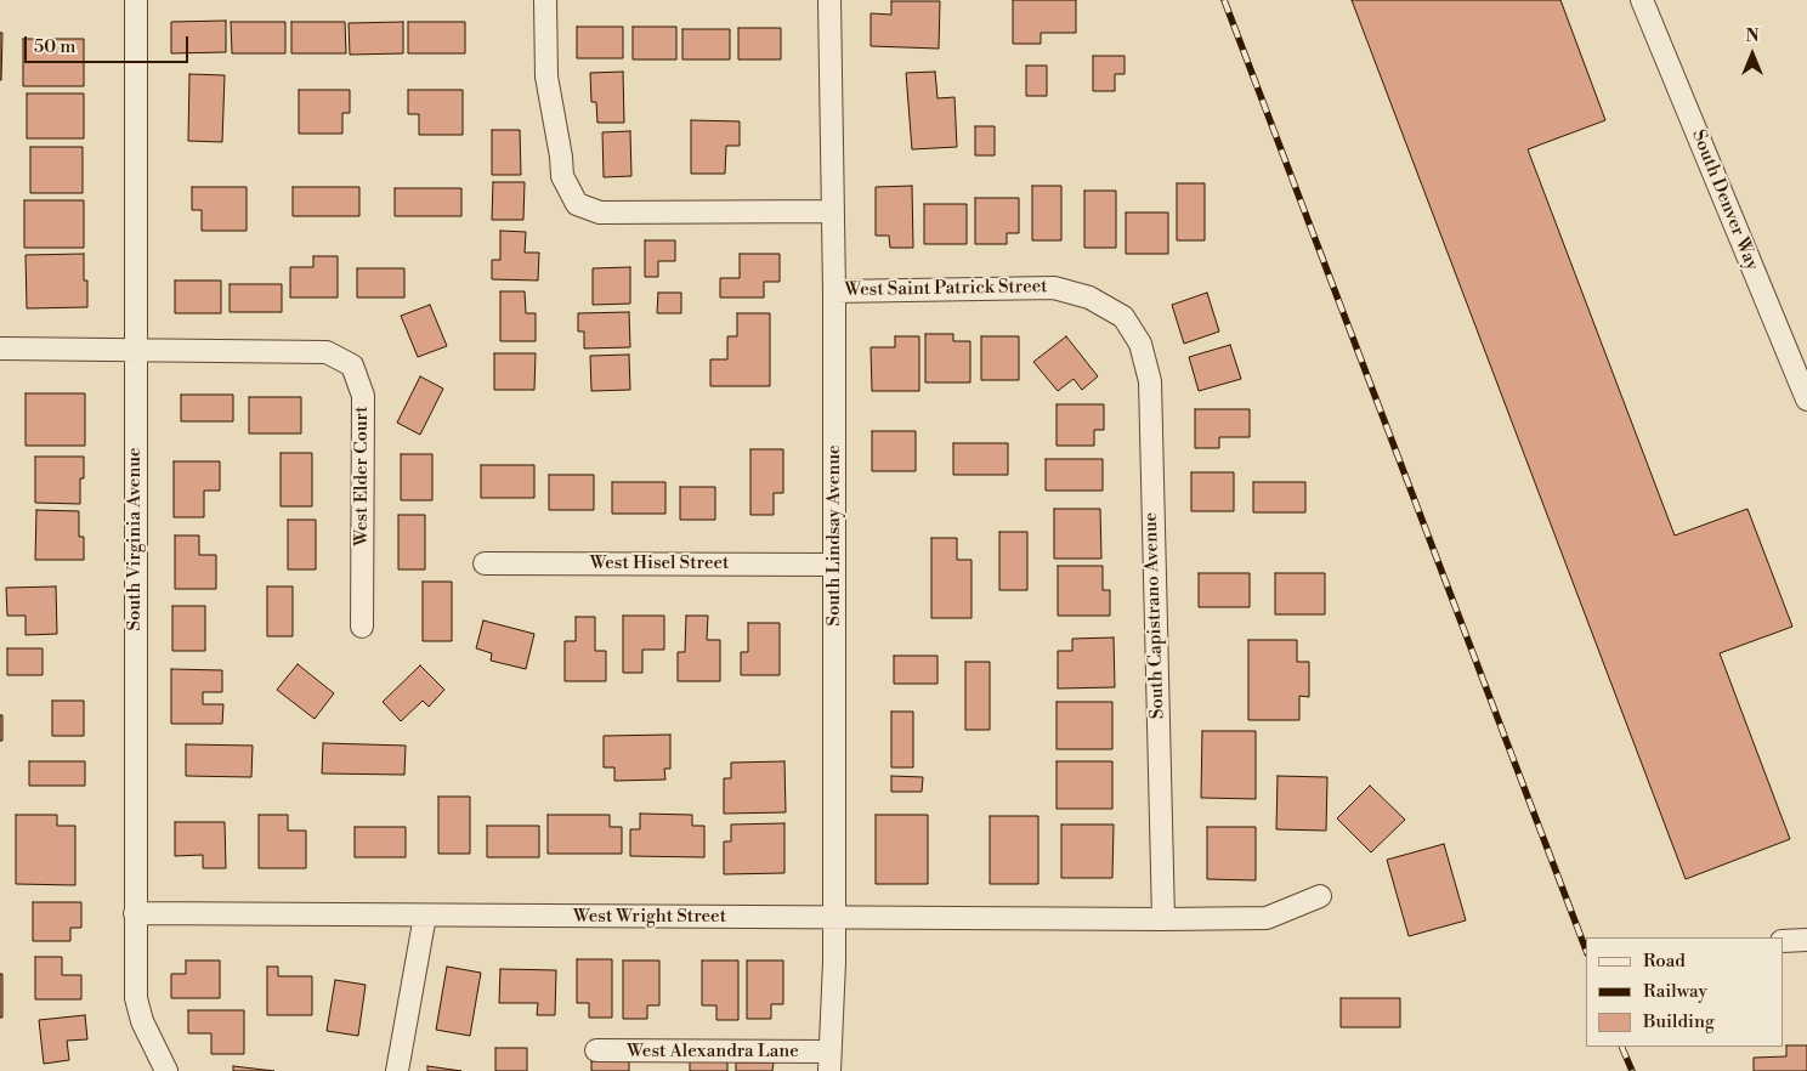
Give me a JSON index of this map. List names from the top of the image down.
{
  "streets": {
    "street": [
      "South Denver Way",
      "West Saint Patrick Street",
      "West Elder Court",
      "South Lindsay Avenue",
      "South Virginia Avenue",
      "West Hisel Street",
      "South Capistrano Avenue",
      "West Wright Street",
      "West Alexandra Lane"
    ]
  },
  "crossings": [
    ["West Saint Patrick Street", "South Lindsay Avenue"],
    ["West Saint Patrick Street", "South Capistrano Avenue"],
    ["West Elder Court", "South Virginia Avenue"],
    ["South Lindsay Avenue", "West Hisel Street"],
    ["South Lindsay Avenue", "West Wright Street"],
    ["South Lindsay Avenue", "West Alexandra Lane"],
    ["South Virginia Avenue", "West Wright Street"],
    ["South Capistrano Avenue", "West Wright Street"]
  ],
  "legend": ["Road", "Railway", "Building"],
  "scale_bar": "50 m",
  "north": "top"
}
